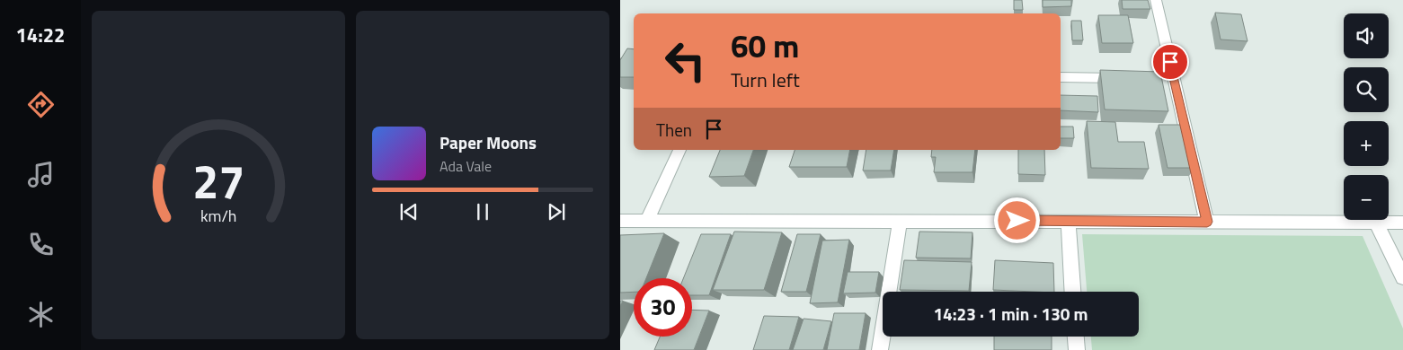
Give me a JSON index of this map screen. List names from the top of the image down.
{
  "page": {
    "tabs": "14:22",
    "map_buttons": ["+", "−"],
    "turn": ["60 m", "Turn left"],
    "then": "Then",
    "song": ["Paper Moons", "Ada Vale"],
    "limit": "30",
    "trip": "14:23 · 1 min · 130 m",
    "gauge": ["27", "km/h"]
  }
}
